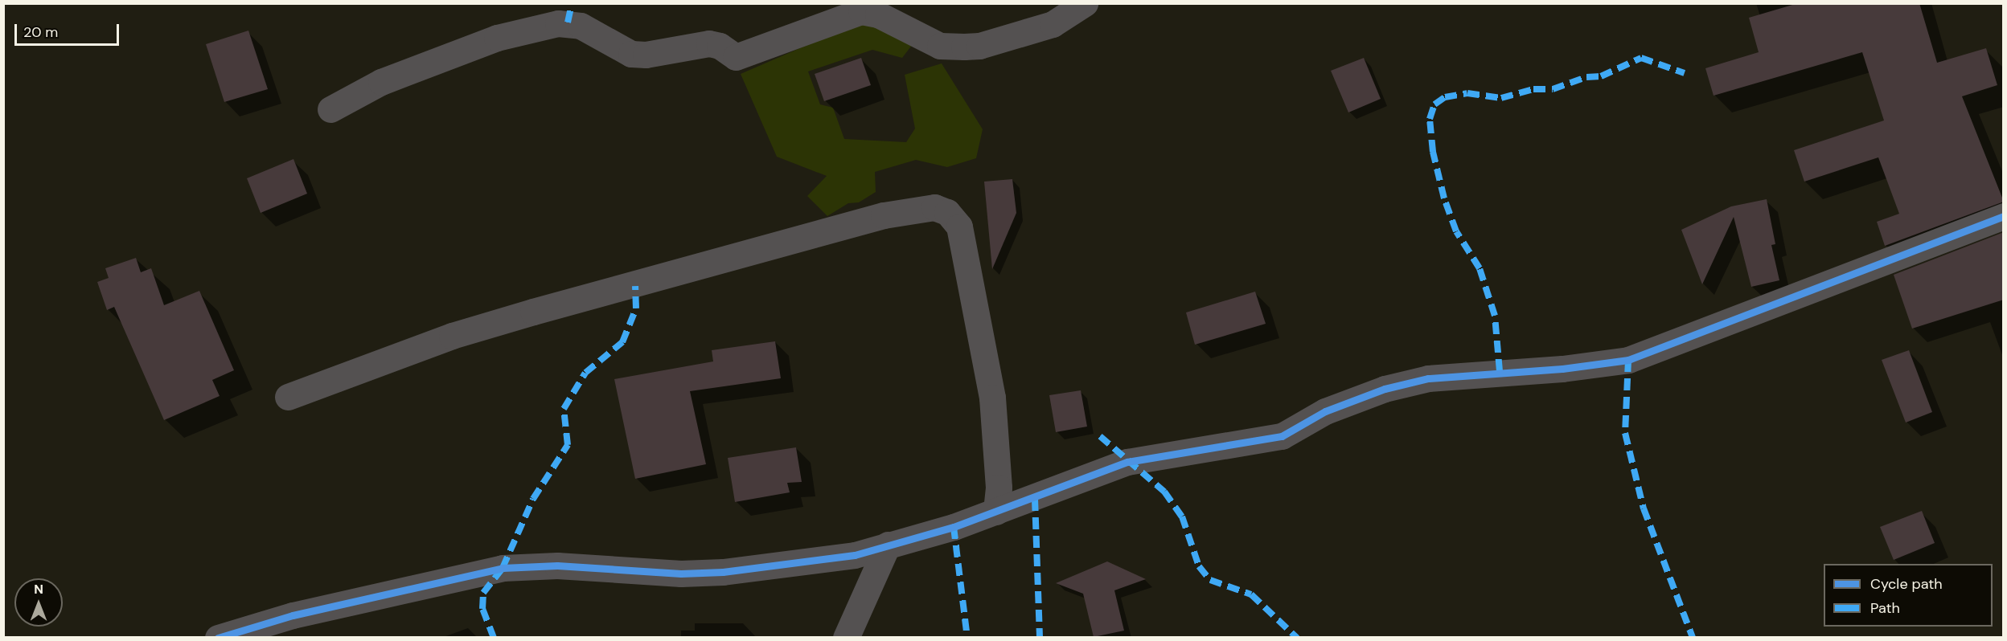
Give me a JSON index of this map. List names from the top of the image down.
{
  "legend": ["Cycle path", "Path"],
  "scale_bar": "20 m",
  "north": "top"
}
